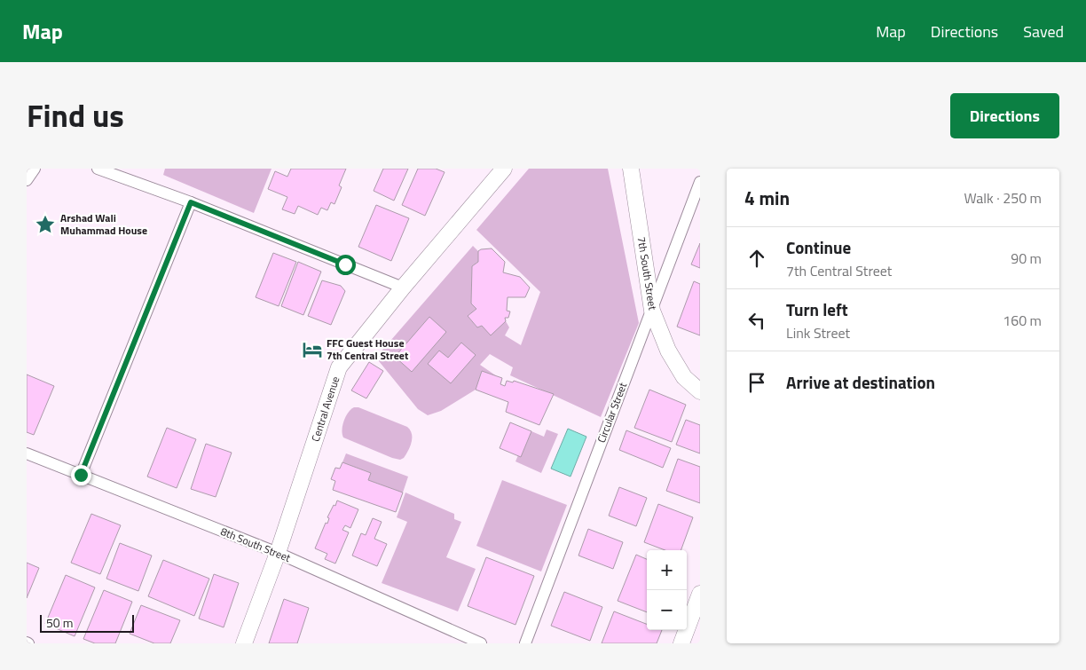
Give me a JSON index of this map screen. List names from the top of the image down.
{
  "streets": {
    "street": [
      "7th South Street",
      "Central Avenue",
      "Circular Street",
      "8th South Street"
    ]
  },
  "crossings": [
    ["7th South Street", "Circular Street"],
    ["Central Avenue", "8th South Street"]
  ],
  "places": {
    "place": ["Arshad Wali Muhammad House"],
    "hotel": ["FFC Guest House 7th Central Street"]
  },
  "scale_bar": "50 m",
  "page": {
    "header": "Map",
    "nav": ["Map", "Directions", "Saved"],
    "title": "Find us",
    "buttons": "Directions",
    "heading": ["4 min", "Walk · 250 m"],
    "list": [
      ["Continue", "7th Central Street", "90 m"],
      ["Turn left", "Link Street", "160 m"],
      "Arrive at destination"
    ],
    "map_buttons": ["+", "−"],
    "scale": "50 m"
  }
}
